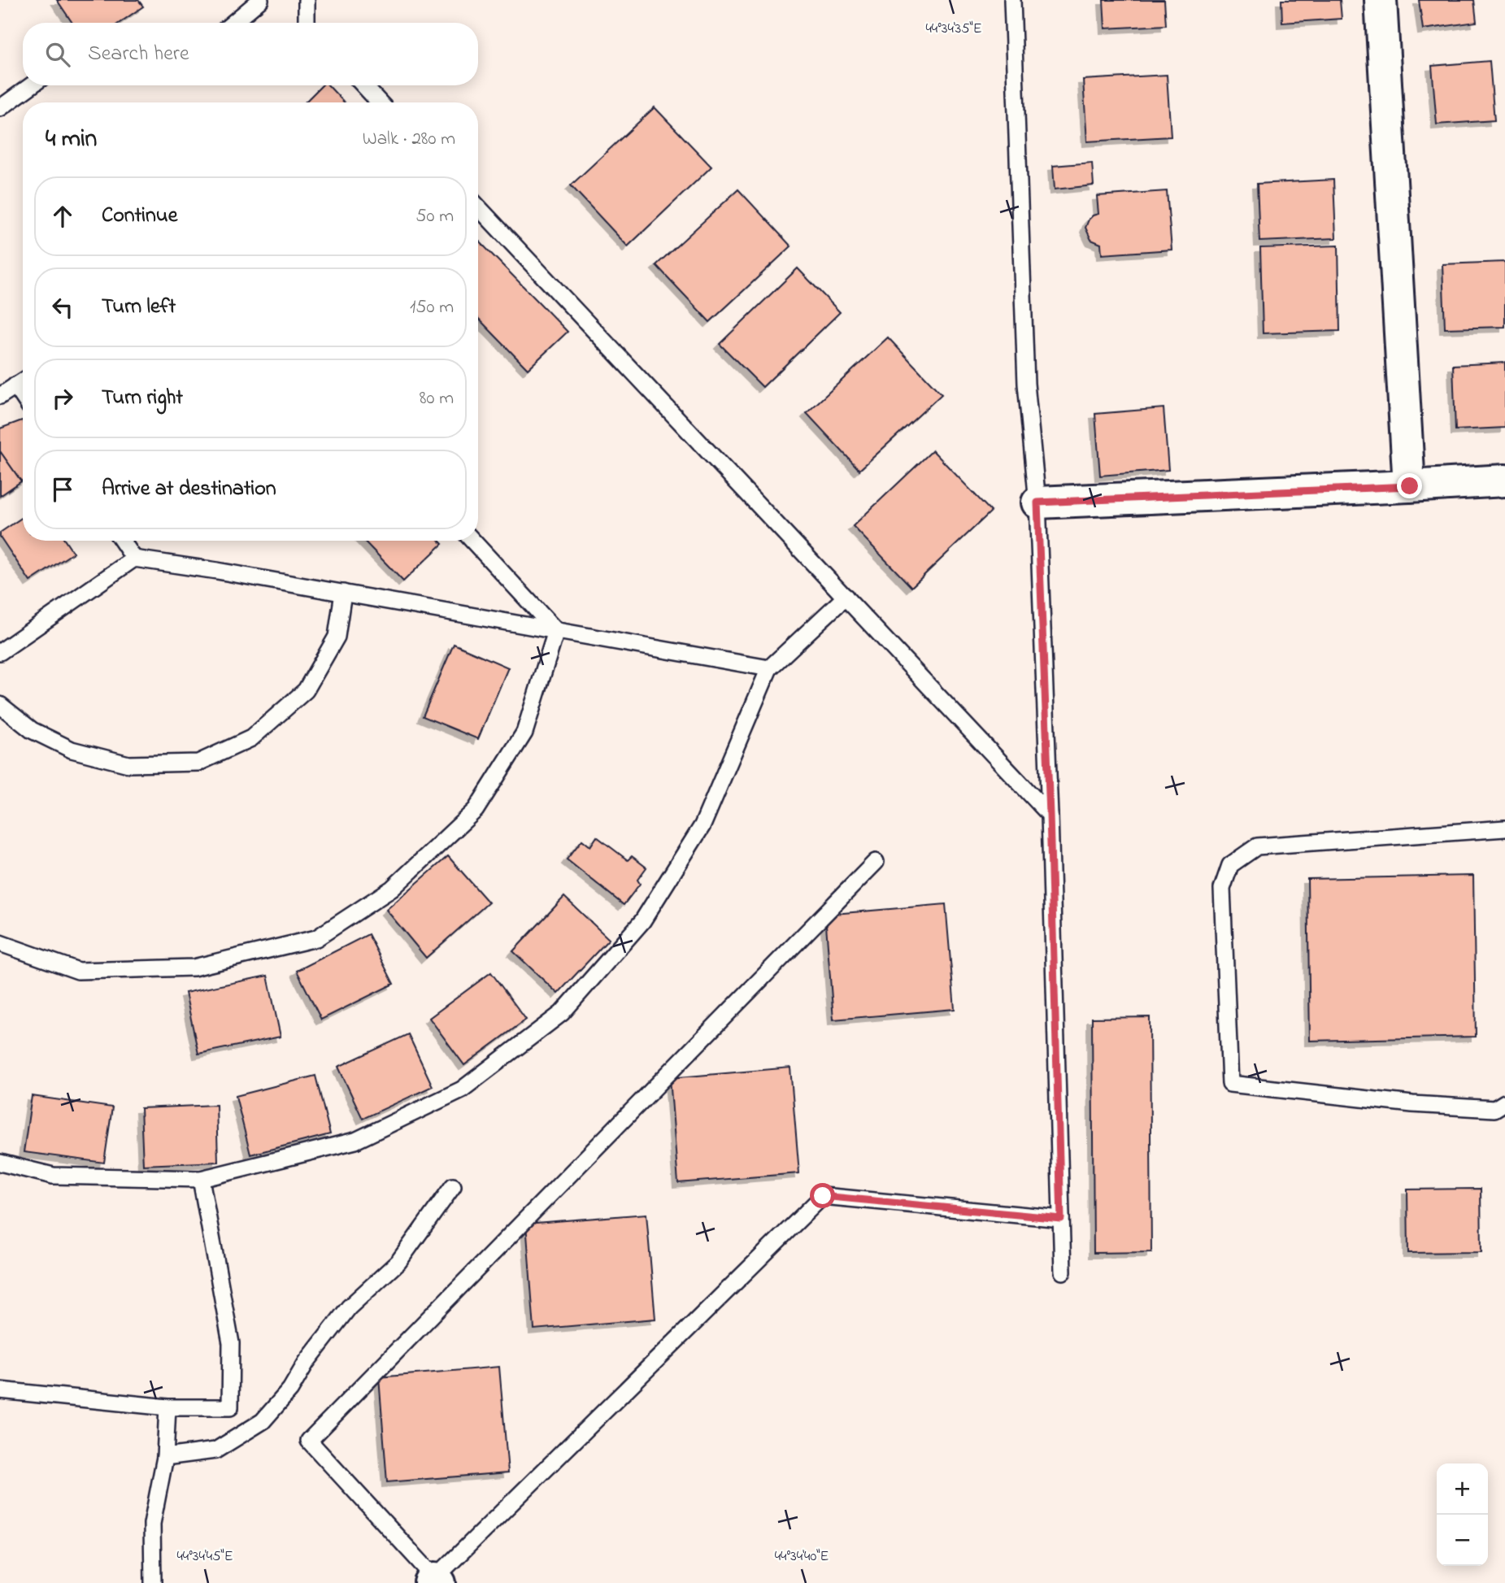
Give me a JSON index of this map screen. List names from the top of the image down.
{
  "page": {
    "search": "Search here",
    "heading": ["4 min", "Walk · 280 m"],
    "list": [
      ["Continue", "50 m"],
      ["Turn left", "150 m"],
      ["Turn right", "80 m"],
      "Arrive at destination"
    ],
    "map_buttons": ["+", "−"]
  },
  "coordinates": ["44°34'35\"E", "44°34'45\"E", "44°34'40\"E"]
}
